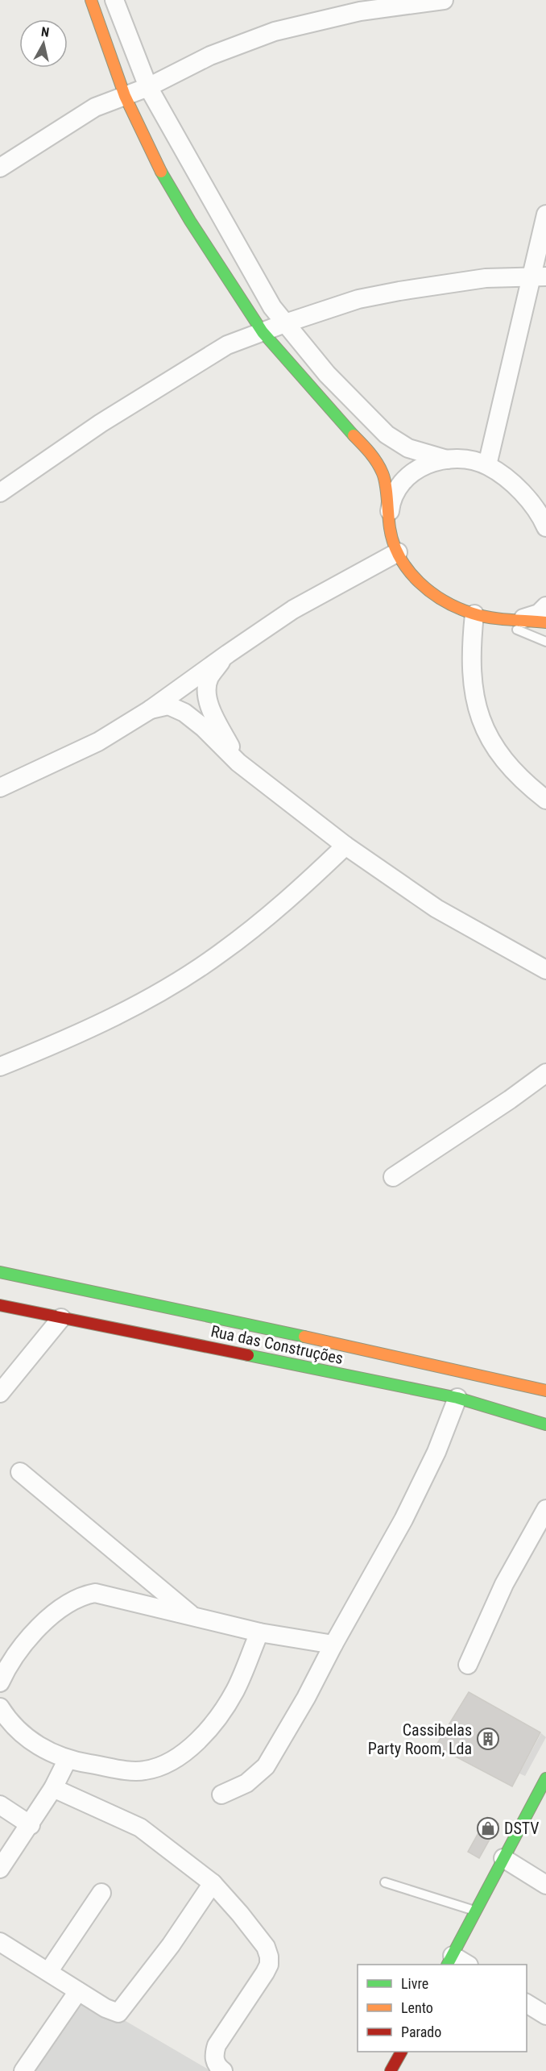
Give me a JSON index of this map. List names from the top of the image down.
{
  "streets": {
    "street": ["Rua das Construções"]
  },
  "places": {
    "building": ["Cassibelas Party Room, Lda"],
    "shop": ["DSTV"]
  },
  "legend": ["Livre", "Lento", "Parado"],
  "north": "top"
}
